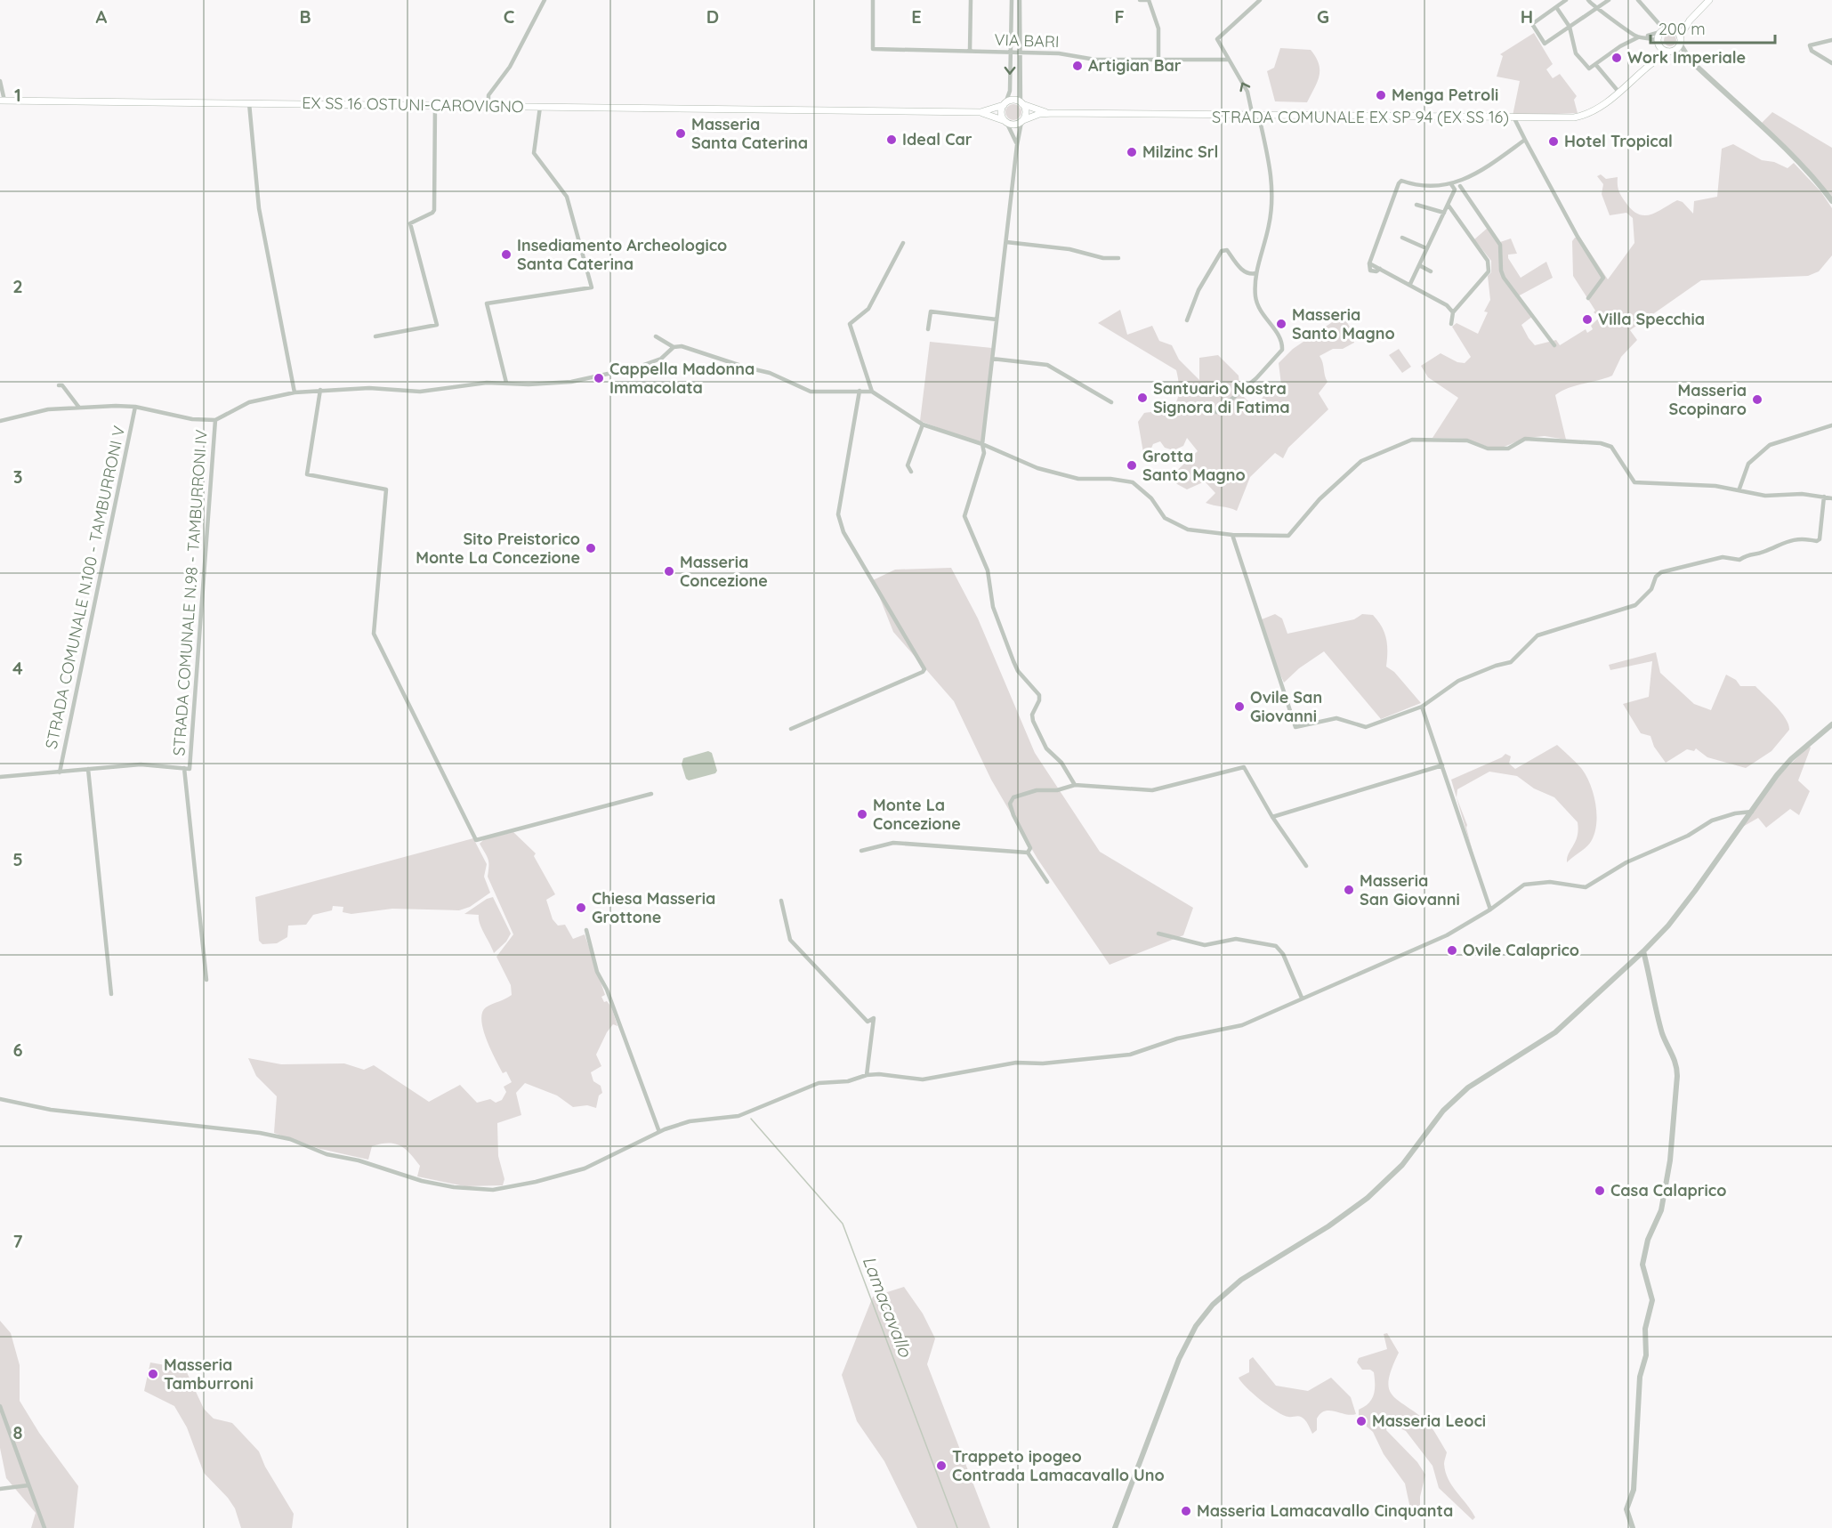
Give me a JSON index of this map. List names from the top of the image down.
{
  "streets": {
    "main road": ["EX SS 16 OSTUNI-CAROVIGNO", "STRADA COMUNALE EX SP 94 (EX SS 16)"],
    "street": ["VIA BARI", "STRADA COMUNALE N.100 - TAMBURRONI V", "STRADA COMUNALE N.98 - TAMBURRONI IV"]
  },
  "crossings": [
    ["STRADA COMUNALE N.100 - TAMBURRONI V", "STRADA COMUNALE N.98 - TAMBURRONI IV"]
  ],
  "water": ["Lamacavallo"],
  "places": [
    "Work Imperiale",
    "Artigian Bar",
    "Menga Petroli",
    "Masseria Santa Caterina",
    "Ideal Car",
    "Hotel Tropical",
    "Milzinc Srl",
    "Insediamento Archeologico Santa Caterina",
    "Villa Specchia",
    "Masseria Santo Magno",
    "Cappella Madonna Immacolata",
    "Santuario Nostra Signora di Fatima",
    "Masseria Scopinaro",
    "Grotta Santo Magno",
    "Sito Preistorico Monte La Concezione",
    "Masseria Concezione",
    "Ovile San Giovanni",
    "Monte La Concezione",
    "Masseria San Giovanni",
    "Chiesa Masseria Grottone",
    "Ovile Calaprico",
    "Casa Calaprico",
    "Masseria Tamburroni",
    "Masseria Leoci",
    "Trappeto ipogeo Contrada Lamacavallo Uno",
    "Masseria Lamacavallo Cinquanta"
  ],
  "scale_bar": "200 m",
  "grid": {
    "columns": [
      "A",
      "B",
      "C",
      "D",
      "E",
      "F",
      "G",
      "H"
    ],
    "rows": [
      "1",
      "2",
      "3",
      "4",
      "5",
      "6",
      "7",
      "8"
    ]
  }
}
